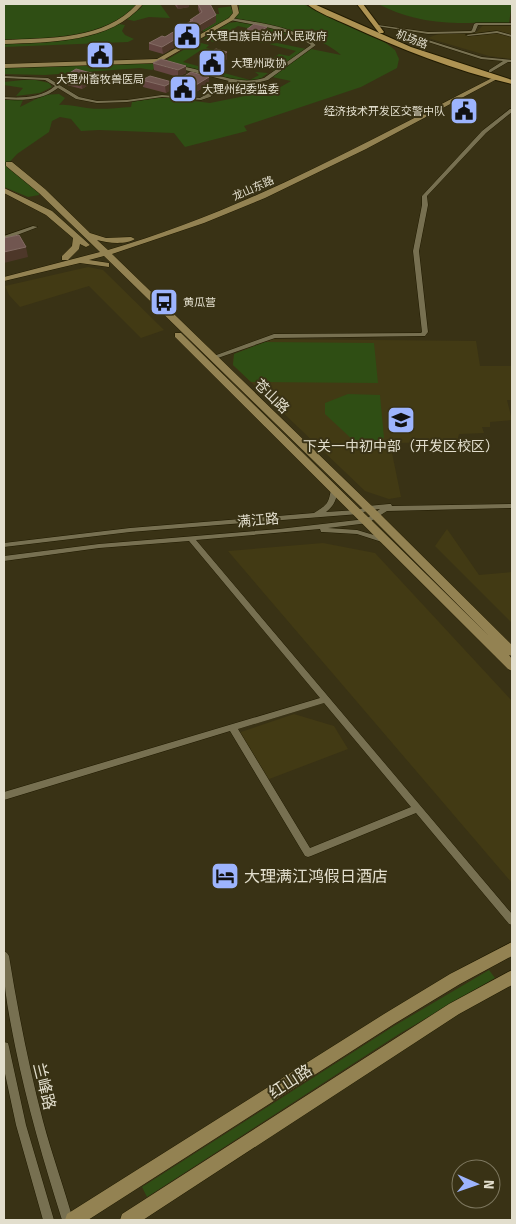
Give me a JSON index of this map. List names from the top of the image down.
{
  "streets": {
    "main road": [
      "机场路",
      "龙山东路",
      "苍山路",
      "红山路"
    ],
    "street": ["满江路", "兰峰路"]
  },
  "crossings": [
    ["机场路", "龙山东路"],
    ["龙山东路", "苍山路"],
    ["苍山路", "满江路"]
  ],
  "places": {
    "public building": [
      "大理白族自治州人民政府",
      "大理州畜牧兽医局",
      "大理州政协",
      "大理州纪委监委",
      "经济技术开发区交警中队"
    ],
    "bus stop": ["黄瓜营"],
    "school or university": ["下关一中初中部（开发区校区）"],
    "hotel": ["大理满江鸿假日酒店"]
  },
  "north": "right"
}
